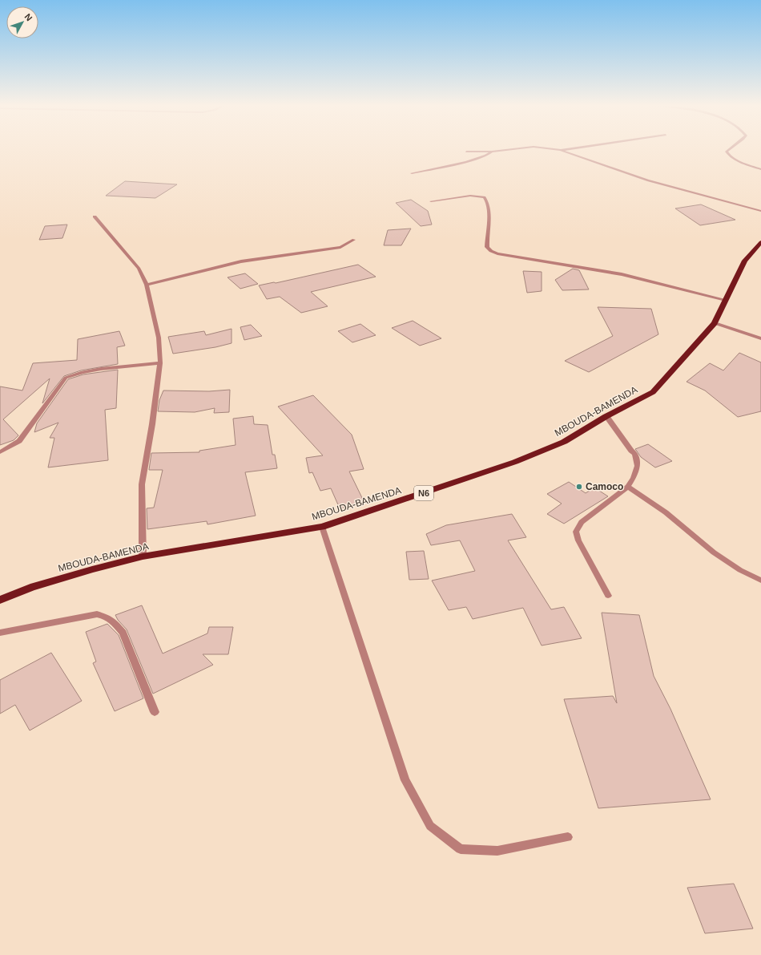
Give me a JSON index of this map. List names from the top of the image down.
{
  "streets": {
    "highway": ["MBOUDA-BAMENDA", "N6"]
  },
  "places": ["Camoco"],
  "north": "top right"
}
